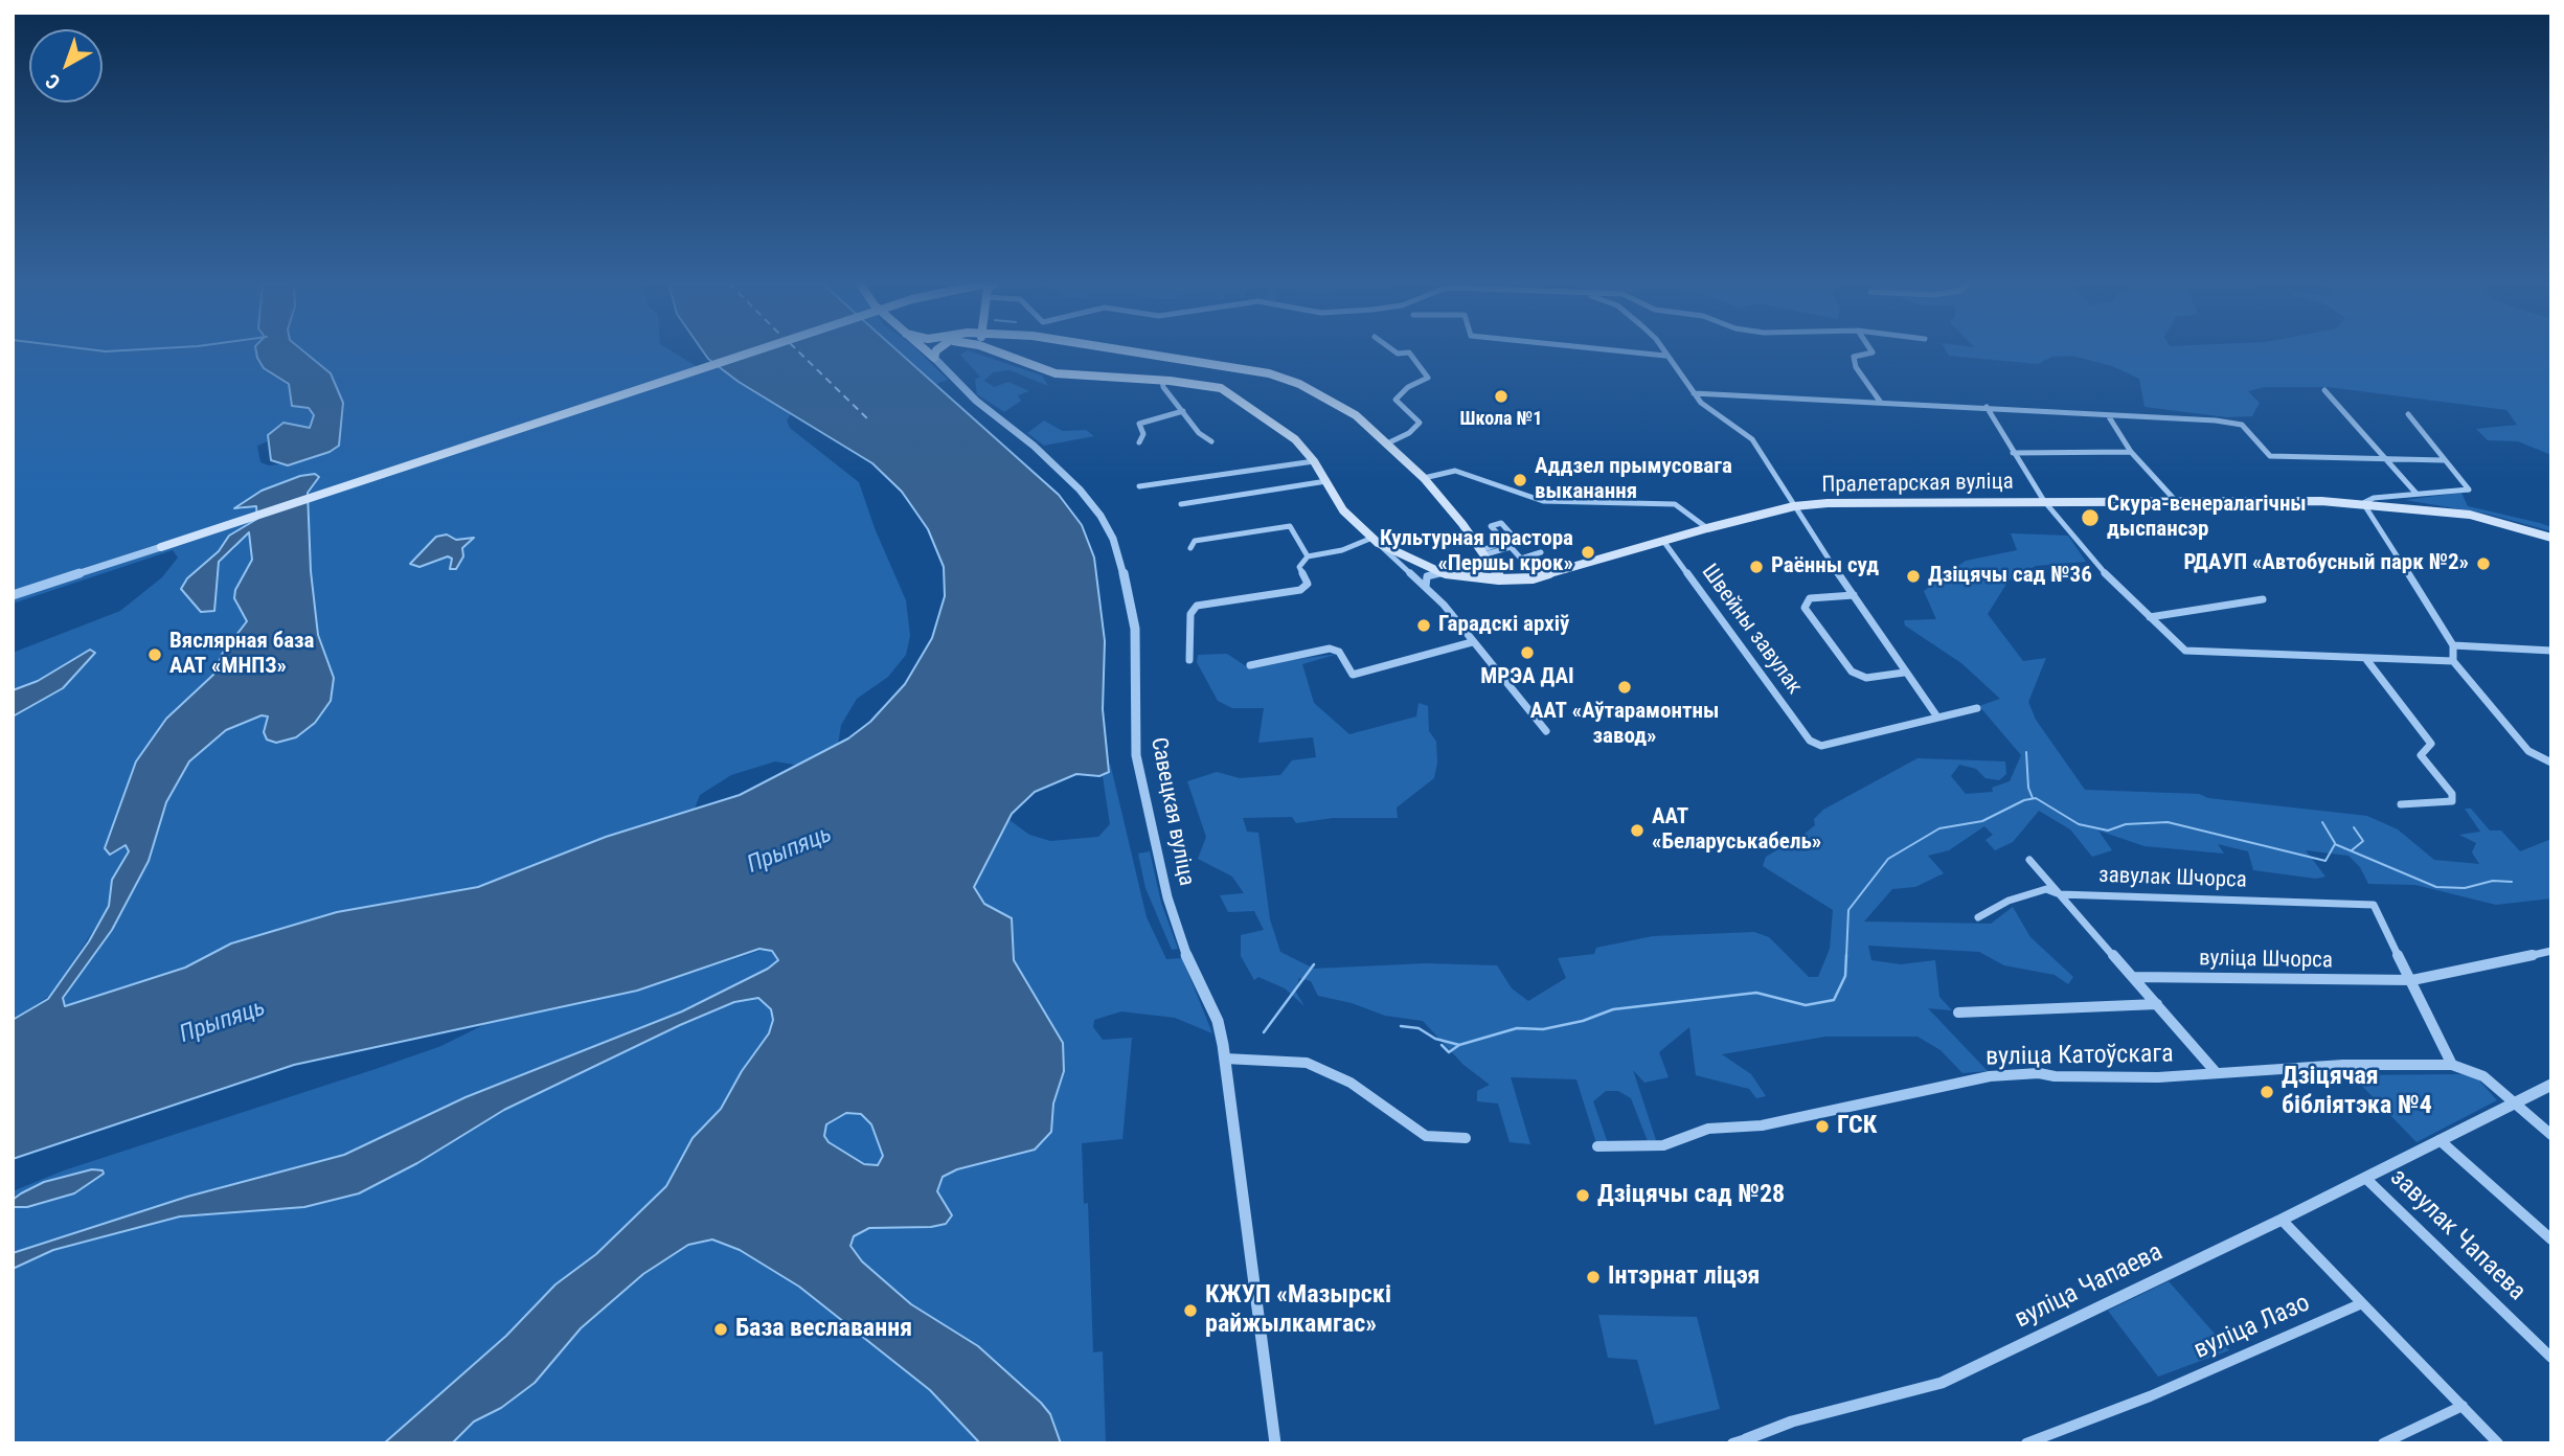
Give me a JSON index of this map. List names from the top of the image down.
{
  "streets": {
    "main road": ["Пралетарская вуліца", "Савецкая вуліца"],
    "street": [
      "Швейны завулак",
      "завулак Шчорса",
      "вуліца Шчорса",
      "вуліца Катоўскага",
      "завулак Чапаева",
      "вуліца Чапаева",
      "вуліца Лазо"
    ]
  },
  "crossings": [
    ["Пралетарская вуліца", "Швейны завулак"],
    ["завулак Шчорса", "вуліца Шчорса"],
    ["вуліца Катоўскага", "вуліца Чапаева"],
    ["завулак Чапаева", "вуліца Чапаева"]
  ],
  "water": ["Прыпяць"],
  "places": [
    "Школа №1",
    "Аддзел прымусовага выканання",
    "Скура-венералагічны дыспансэр",
    "Культурная прастора «Першы крок»",
    "РДАУП «Автобусный парк №2»",
    "Раённы суд",
    "Дзіцячы сад №36",
    "Гарадскі архіў",
    "МРЭА ДАІ",
    "Вяслярная база ААТ «МНПЗ»",
    "ААТ «Аўтарамонтны завод»",
    "ААТ «Беларуськабель»",
    "Дзіцячая бібліятэка №4",
    "ГСК",
    "Дзіцячы сад №28",
    "Інтэрнат ліцэя",
    "КЖУП «Мазырскі райжылкамгас»",
    "База веславання"
  ],
  "north": "bottom left"
}
